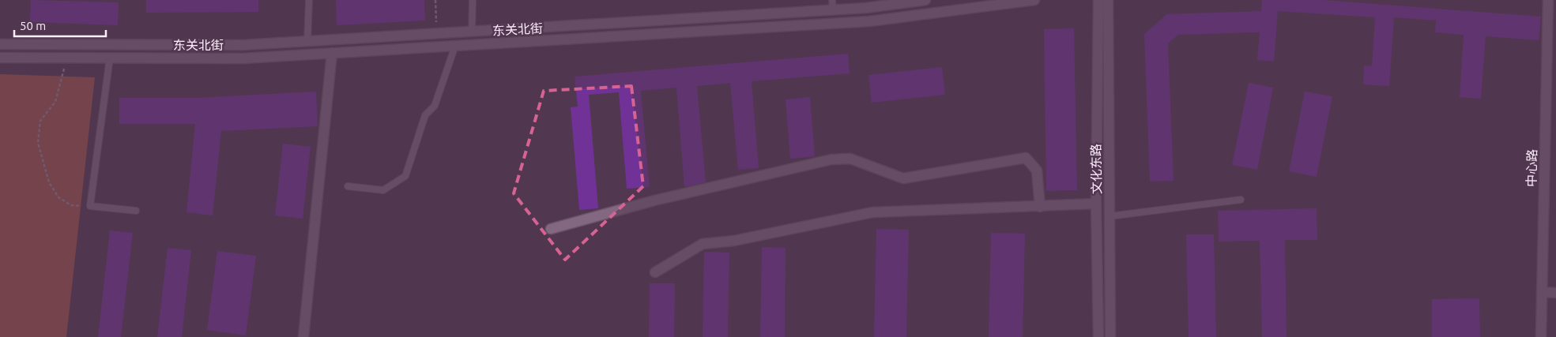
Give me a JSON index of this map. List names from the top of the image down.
{
  "streets": {
    "main road": ["东关北街", "中心路", "文化东路"]
  },
  "scale_bar": "50 m"
}
